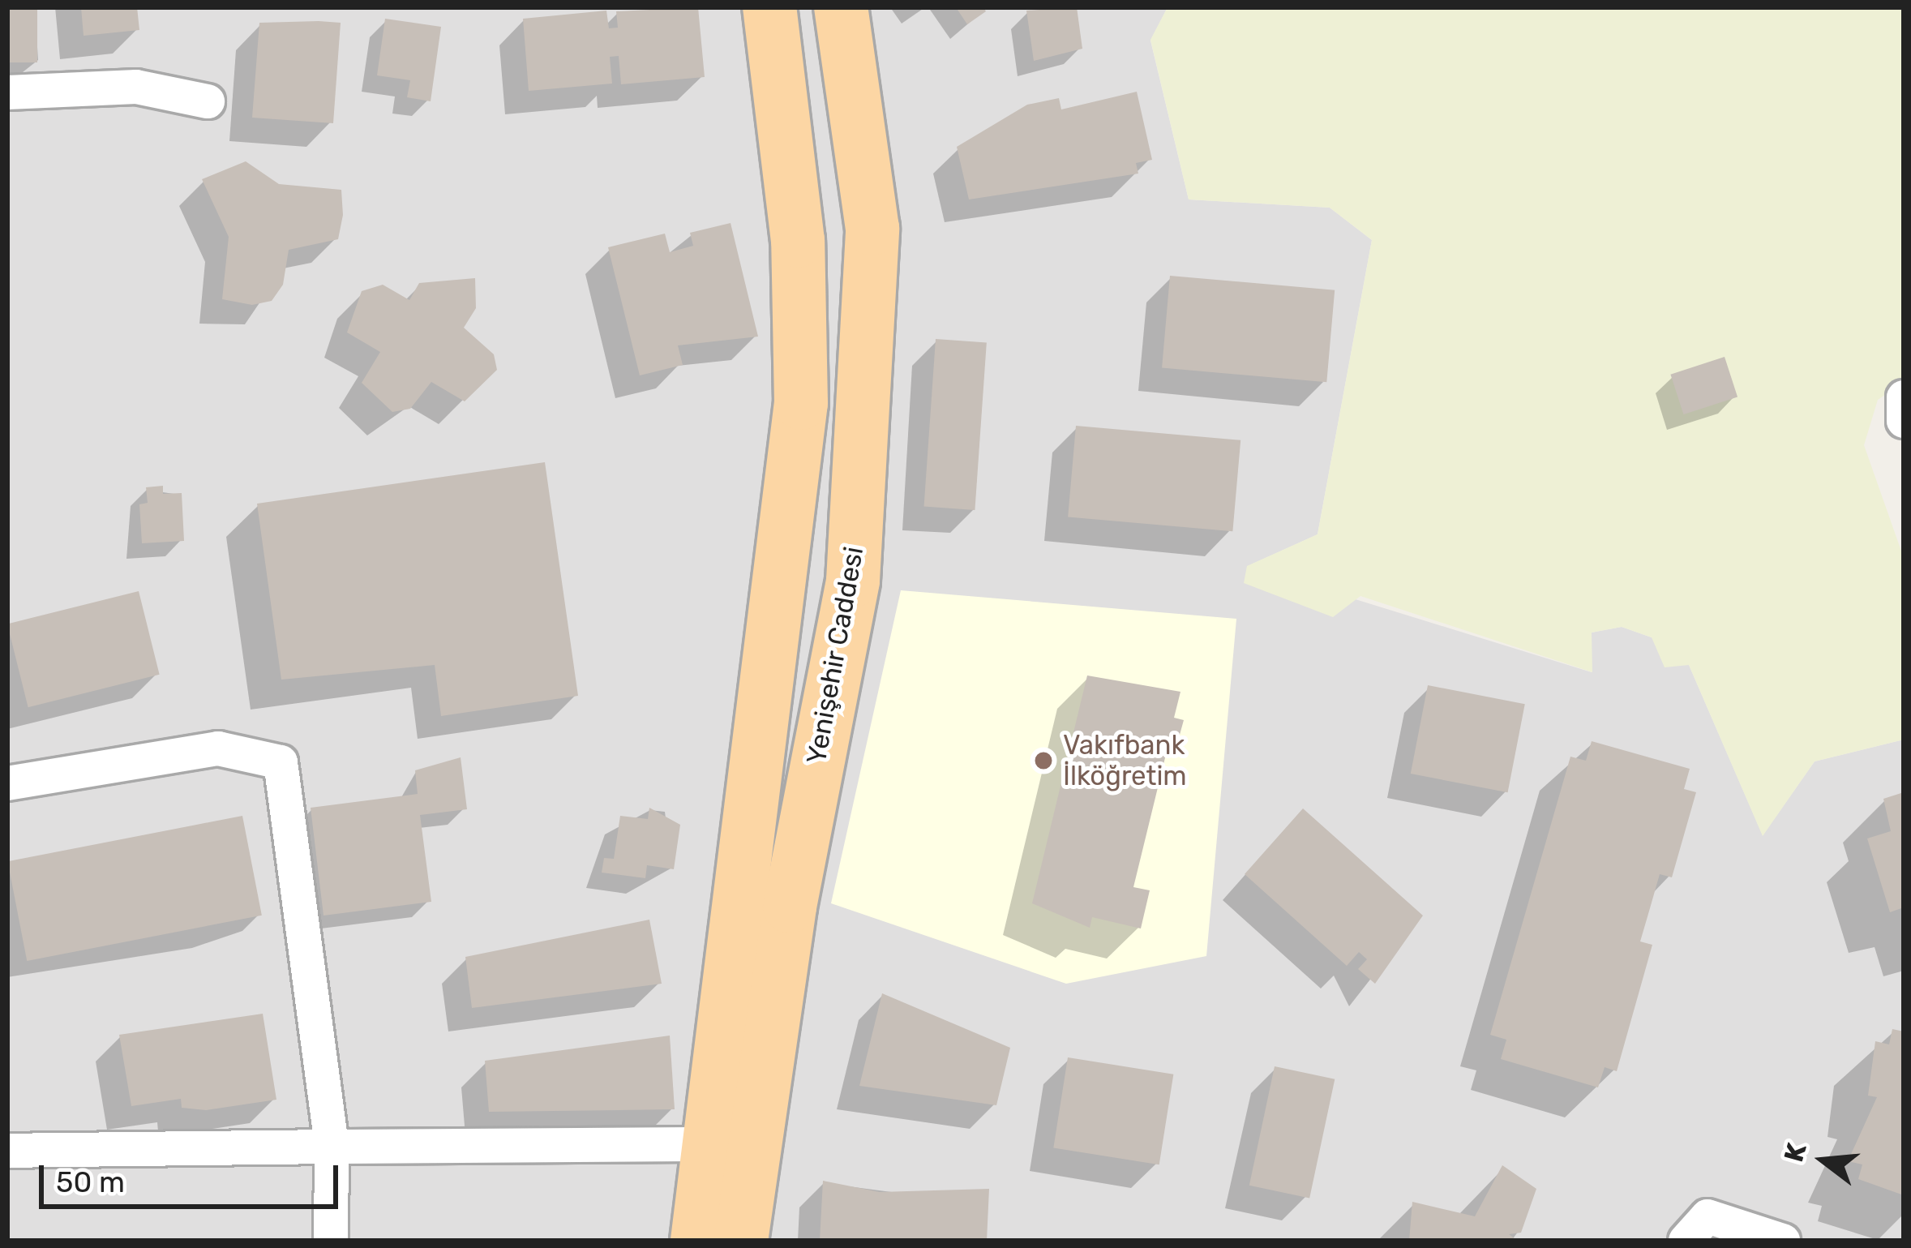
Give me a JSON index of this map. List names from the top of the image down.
{
  "streets": {
    "main road": ["Yenişehir Caddesi"]
  },
  "places": ["Vakıfbank İlköğretim"],
  "scale_bar": "50 m",
  "north": "left"
}
